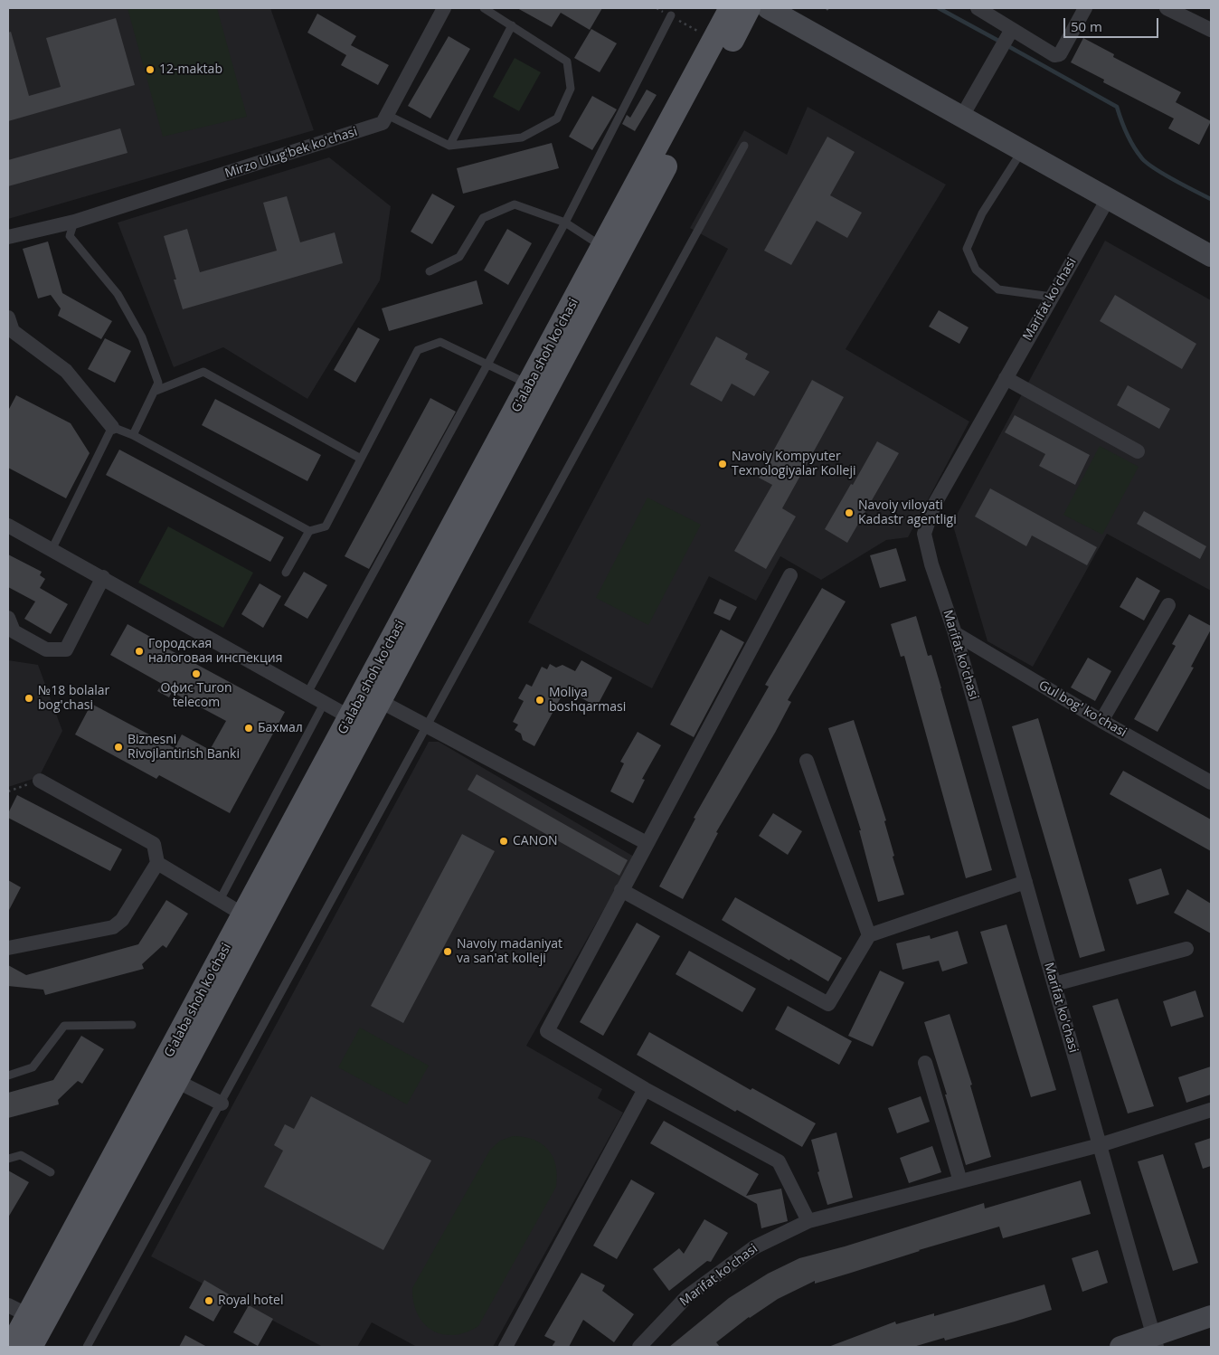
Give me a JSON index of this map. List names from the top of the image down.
{
  "streets": {
    "main road": ["G'alaba shoh ko'chasi"],
    "street": ["Mirzo Ulug'bek ko'chasi", "Marifat ko'chasi", "Gul bog' ko'chasi"]
  },
  "crossings": [
    ["Marifat ko'chasi", "Gul bog' ko'chasi"]
  ],
  "places": [
    "12-maktab",
    "Navoiy Kompyuter Texnologiyalar Kolleji",
    "Navoiy viloyati Kadastr agentligi",
    "Городская налоговая инспекция",
    "Офис Turon telecom",
    "№18 bolalar bog'chasi",
    "Moliya boshqarmasi",
    "Бахмал",
    "Biznesni Rivojlantirish Banki",
    "CANON",
    "Navoiy madaniyat va san'at kolleji",
    "Royal hotel"
  ],
  "scale_bar": "50 m"
}
